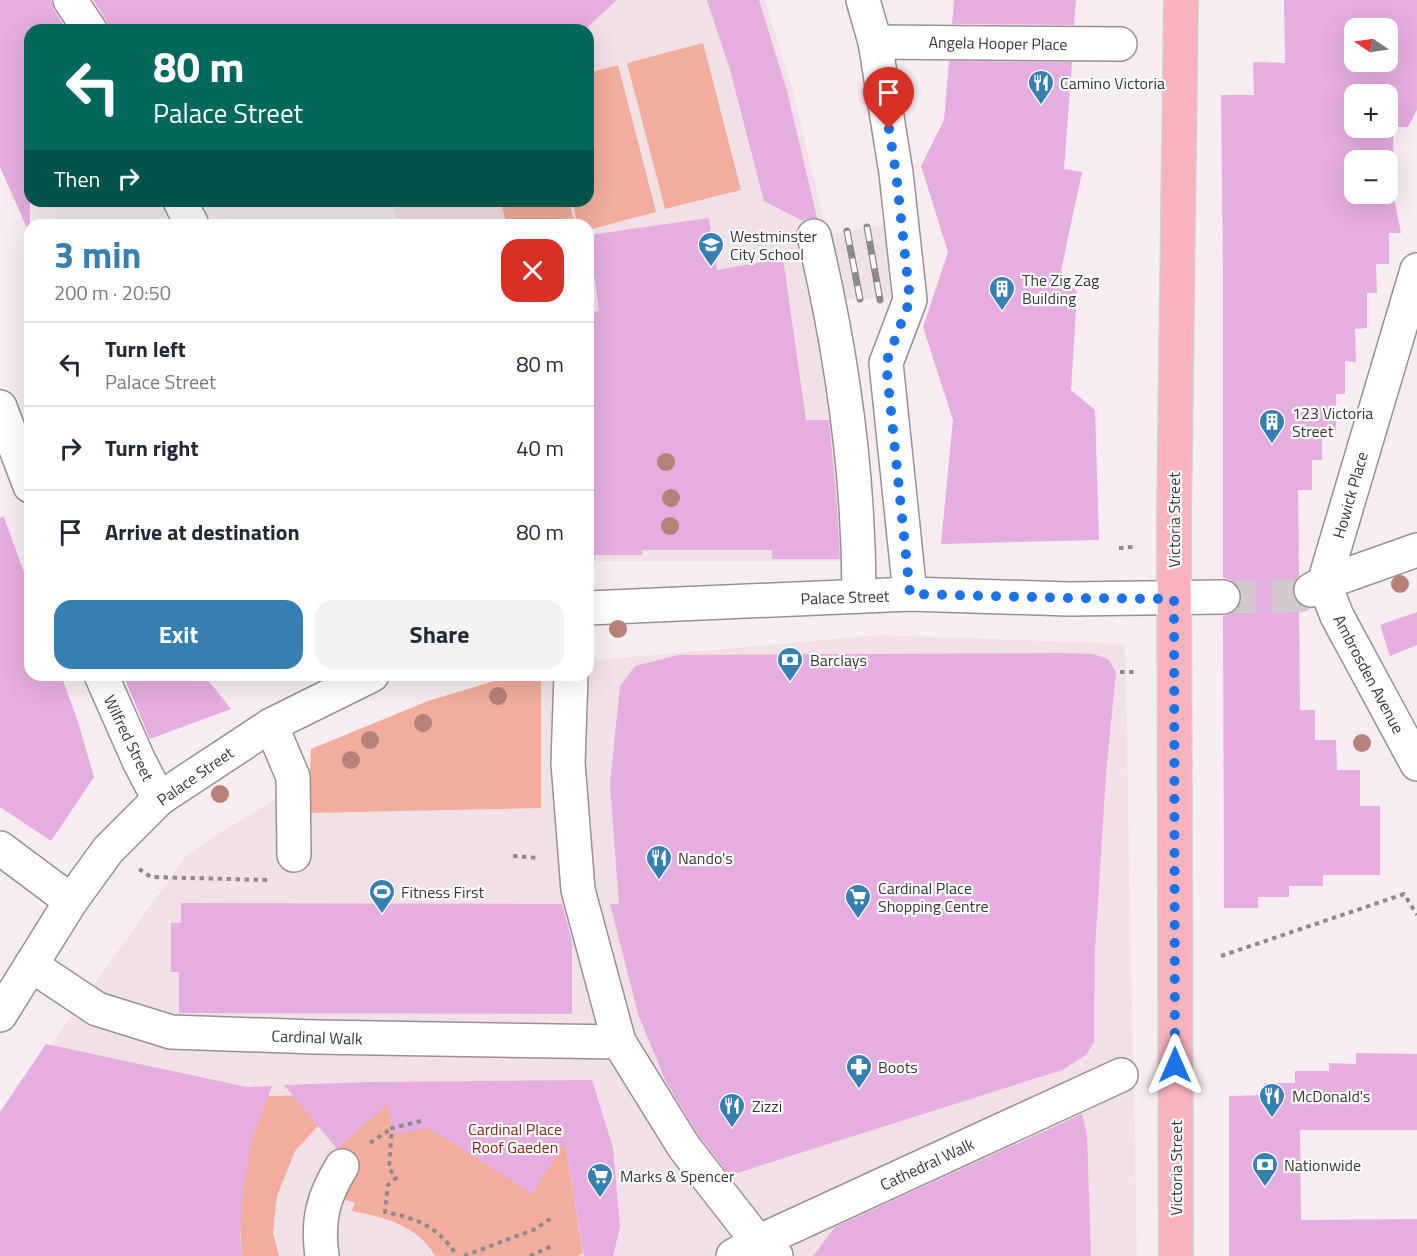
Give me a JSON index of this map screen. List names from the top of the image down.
{
  "streets": {
    "main road": ["Victoria Street"],
    "street": [
      "Angela Hooper Place",
      "Howick Place",
      "Palace Street",
      "Ambrosden Avenue",
      "Wilfred Street",
      "Cardinal Walk",
      "Cathedral Walk"
    ]
  },
  "crossings": [
    ["Howick Place", "Ambrosden Avenue"],
    ["Victoria Street", "Palace Street"],
    ["Palace Street", "Wilfred Street"],
    ["Palace Street", "Cardinal Walk"]
  ],
  "parks": ["Cardinal Place Roof Gaeden"],
  "places": {
    "restaurant": [
      "Camino Victoria",
      "Nando's",
      "McDonald's",
      "Zizzi"
    ],
    "school or university": ["Westminster City School"],
    "building": ["The Zig Zag Building", "123 Victoria Street"],
    "bank": ["Barclays", "Nationwide"],
    "sports": ["Fitness First"],
    "supermarket": ["Cardinal Place Shopping Centre", "Marks & Spencer"],
    "pharmacy": ["Boots"]
  },
  "north": "left",
  "page": {
    "map_buttons": ["+", "−"],
    "turn": ["80 m", "Palace Street"],
    "then": "Then",
    "heading": ["3 min", "200 m · 20:50"],
    "list": [
      {
        "name": "Turn left",
        "note": "Palace Street",
        "value": "80 m"
      },
      {
        "name": "Turn right",
        "value": "40 m"
      },
      {
        "name": "Arrive at destination",
        "value": "80 m"
      }
    ],
    "buttons": ["Exit", "Share"]
  }
}
